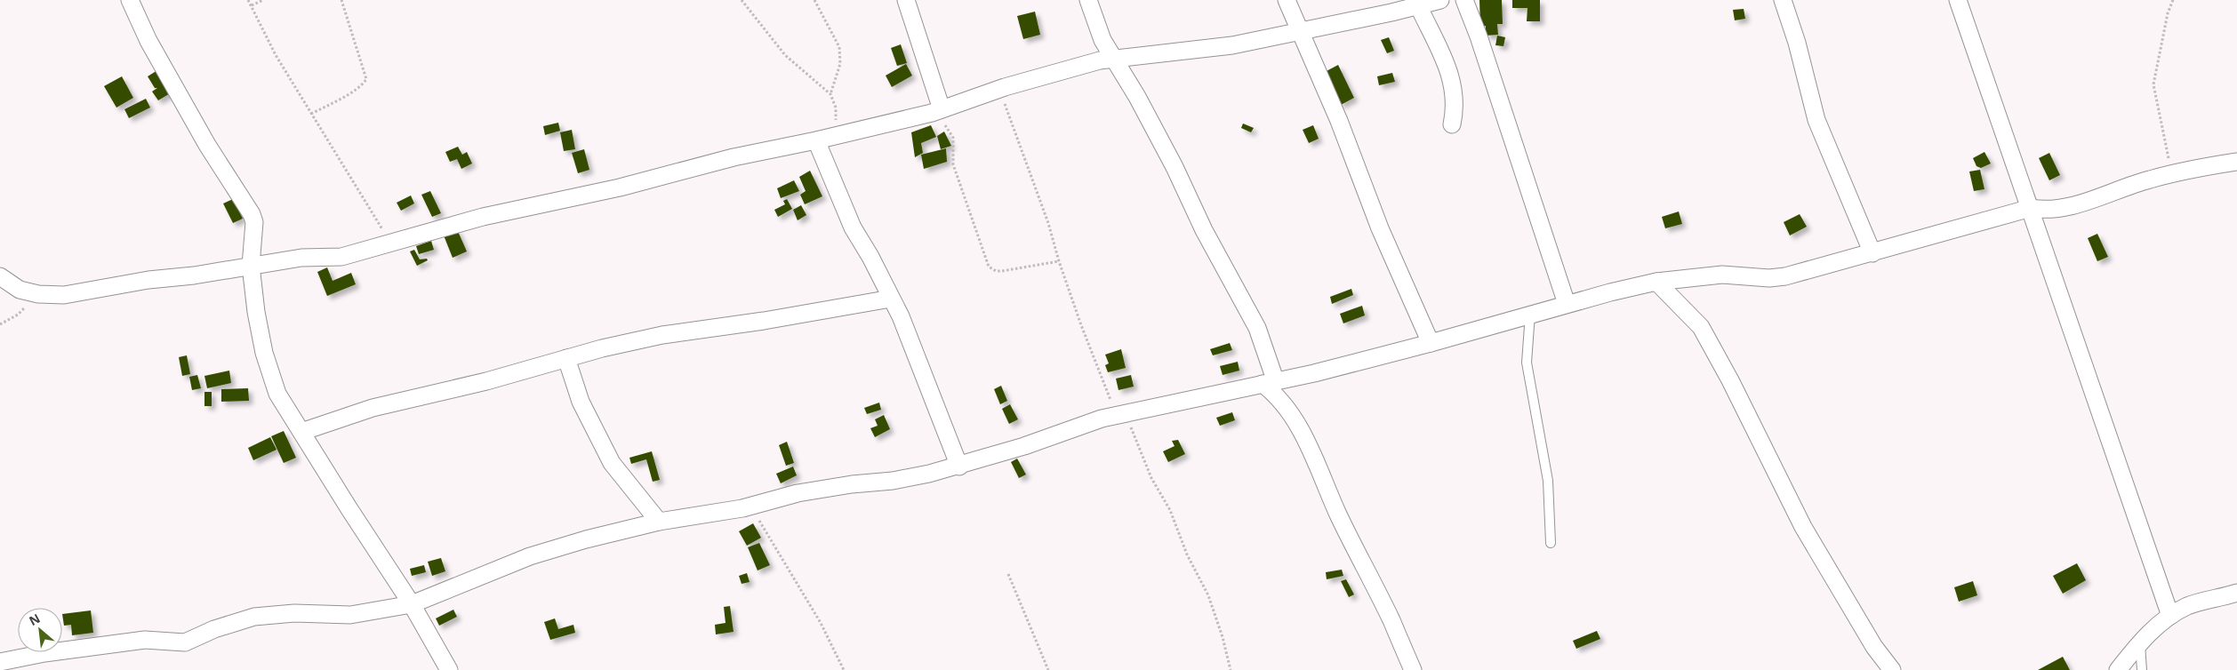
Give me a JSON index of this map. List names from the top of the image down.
{
  "north": "top left"
}
